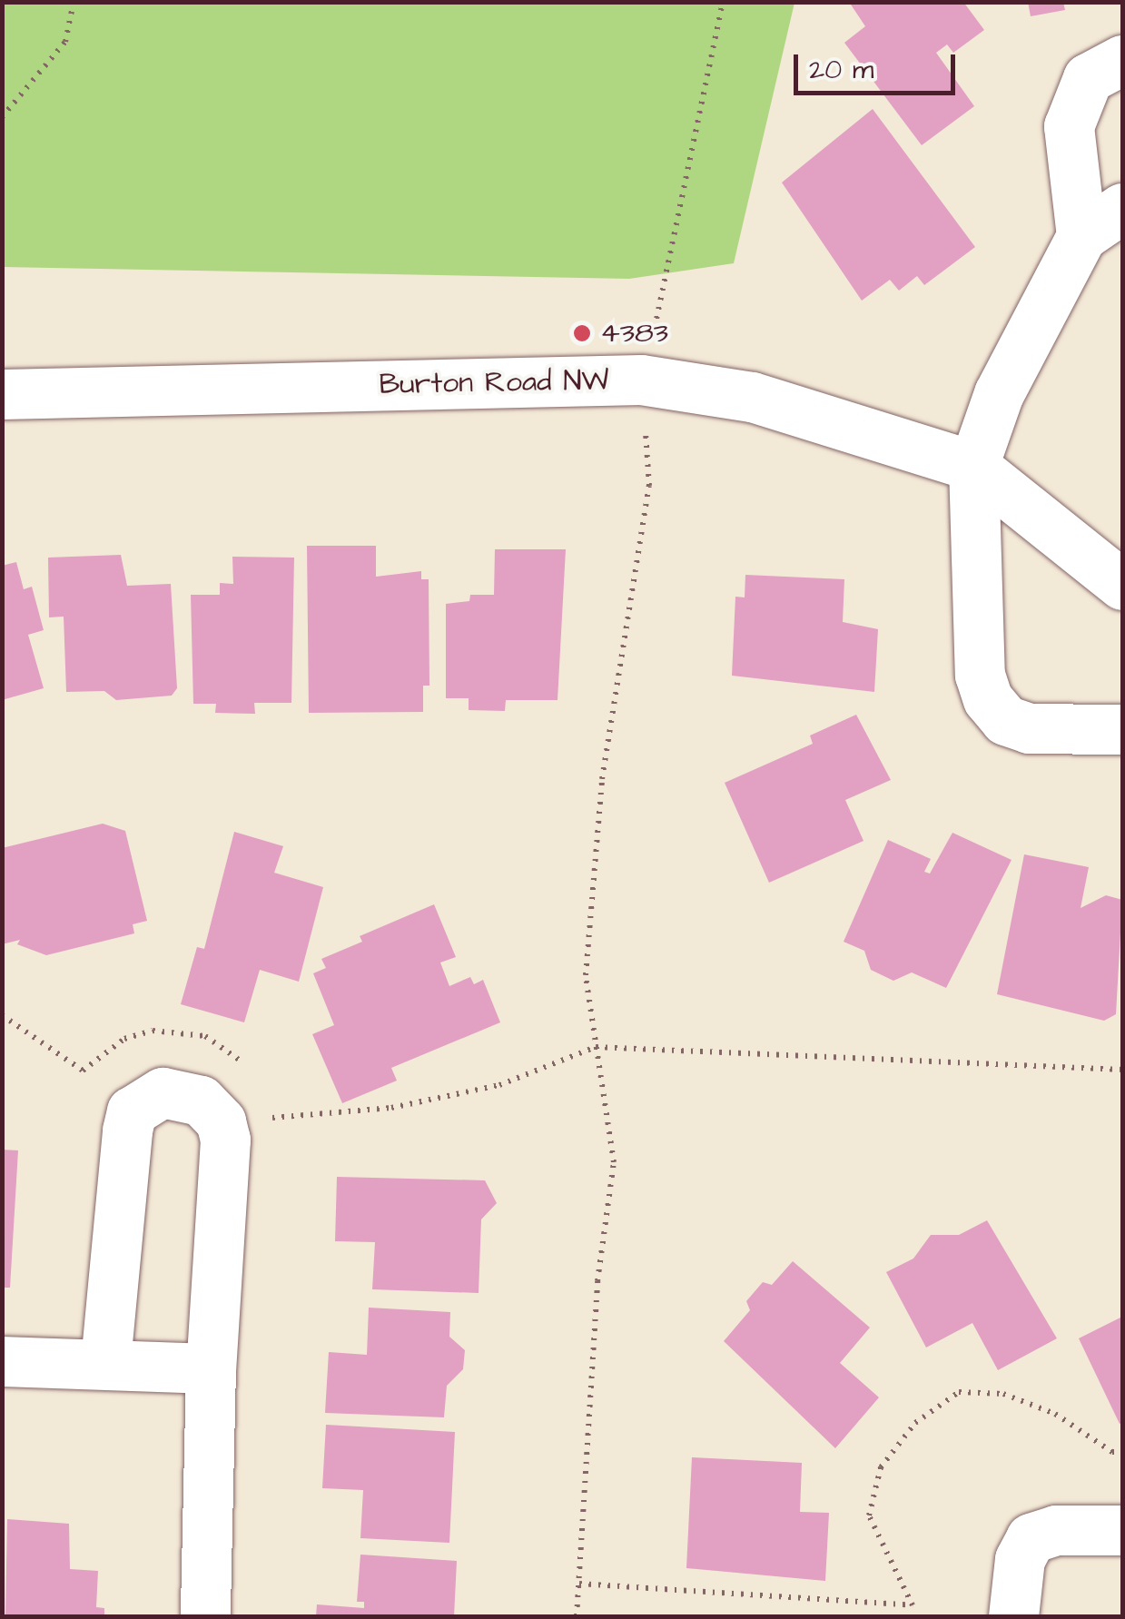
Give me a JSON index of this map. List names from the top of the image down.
{
  "streets": {
    "street": ["Burton Road NW"]
  },
  "places": ["4383"],
  "scale_bar": "20 m"
}
